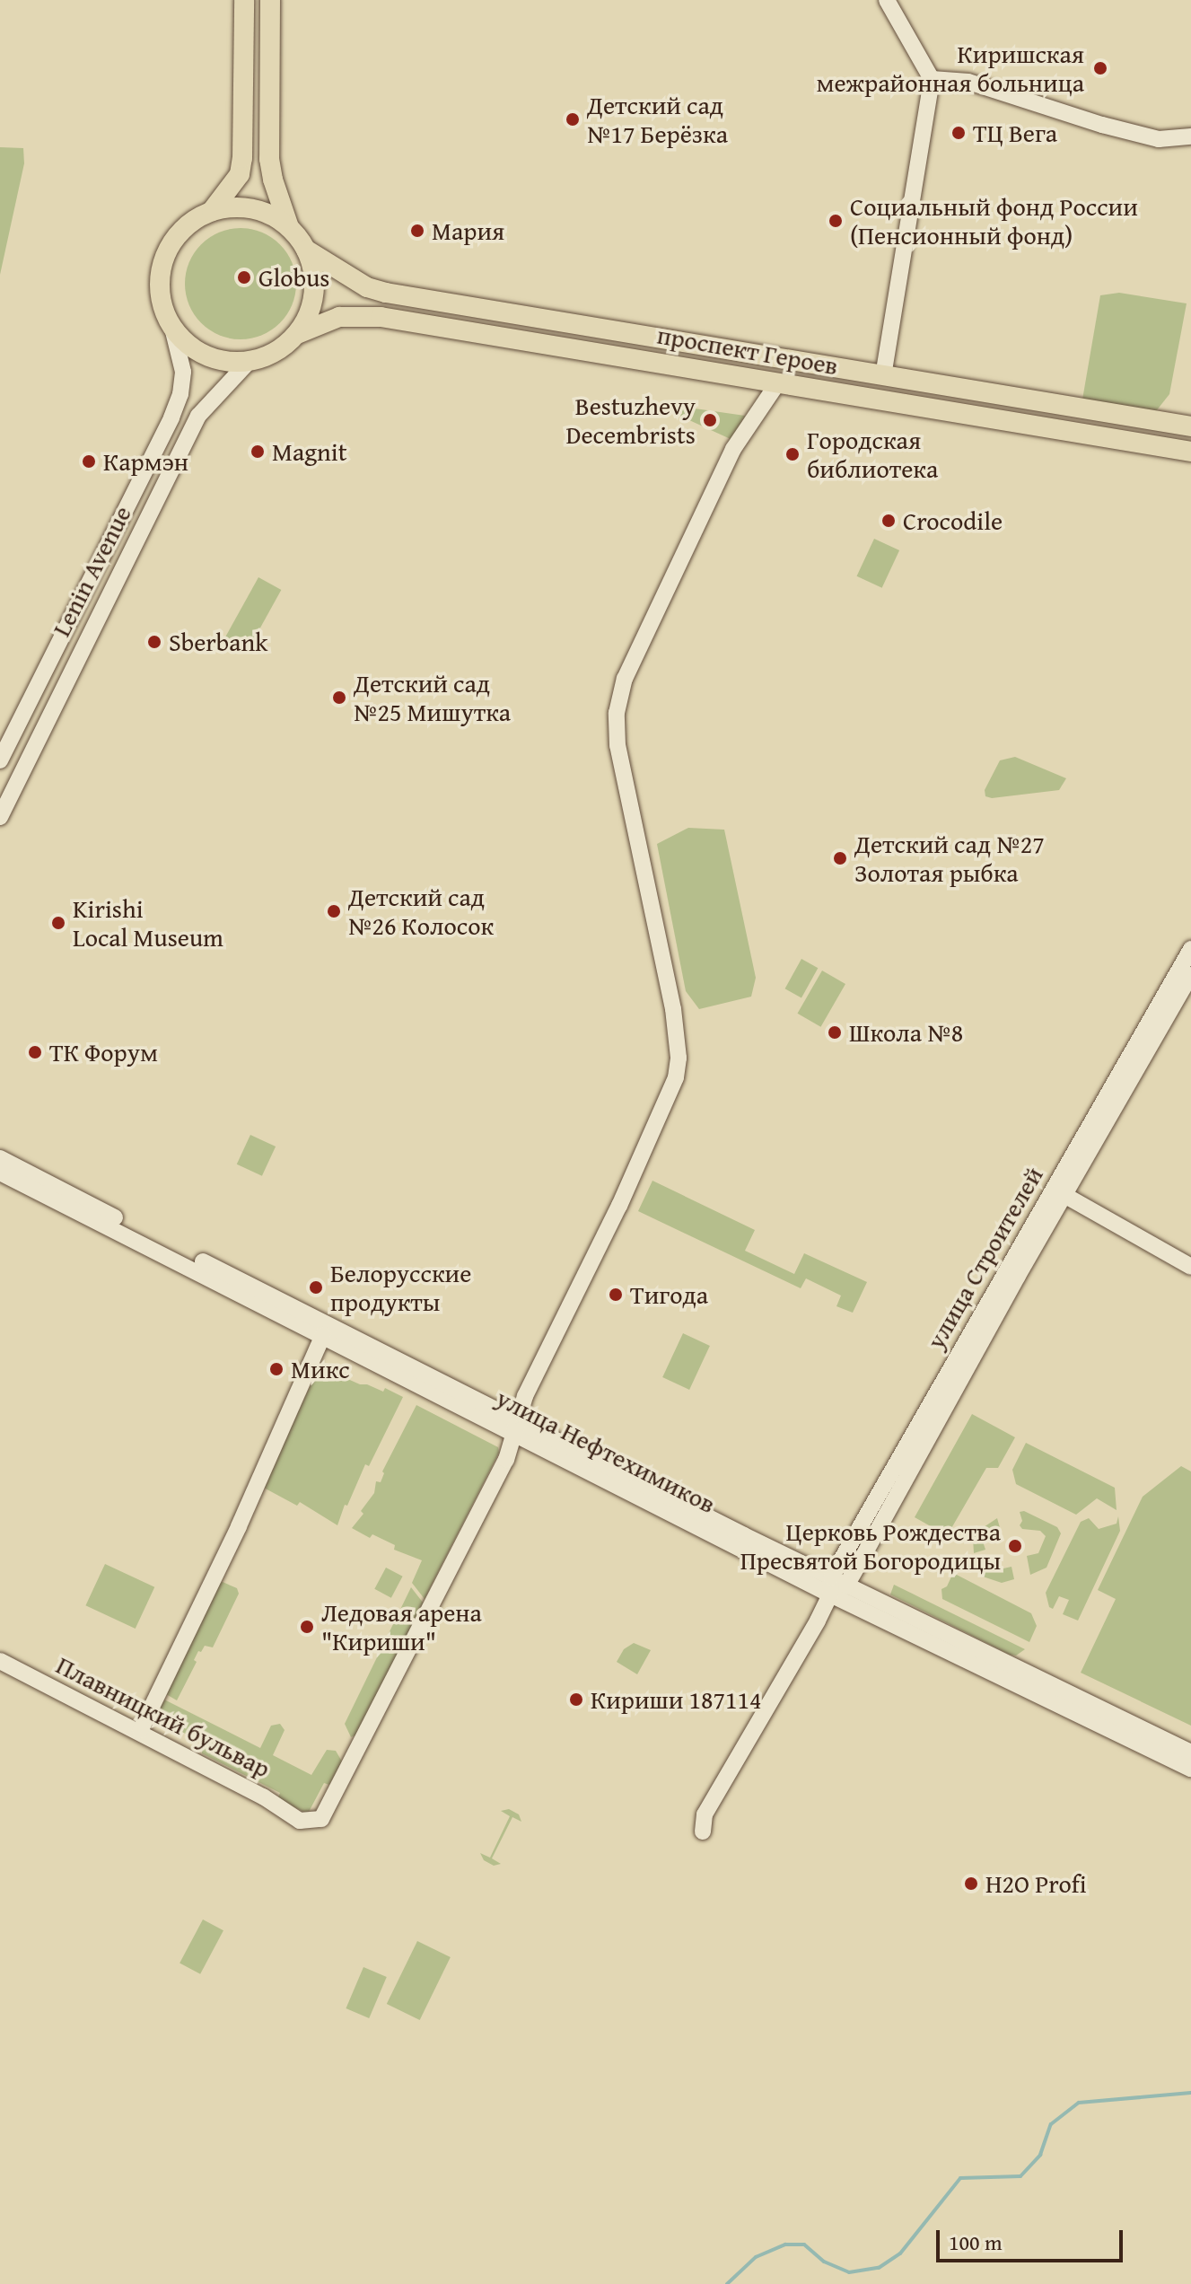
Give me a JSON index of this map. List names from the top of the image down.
{
  "streets": {
    "main road": ["проспект Героев"],
    "street": [
      "Lenin Avenue",
      "улица Строителей",
      "улица Нефтехимиков",
      "Плавницкий бульвар"
    ]
  },
  "crossings": [
    ["проспект Героев", "Lenin Avenue"],
    ["улица Строителей", "улица Нефтехимиков"],
    ["улица Нефтехимиков", "Плавницкий бульвар"]
  ],
  "places": [
    "Киришская межрайонная больница",
    "Детский сад №17 Берёзка",
    "ТЦ Вега",
    "Социальный фонд России (Пенсионный фонд)",
    "Мария",
    "Globus",
    "Bestuzhevy Decembrists",
    "Magnit",
    "Городская библиотека",
    "Кармэн",
    "Crocodile",
    "Sberbank",
    "Детский сад №25 Мишутка",
    "Детский сад №27 Золотая рыбка",
    "Детский сад №26 Колосок",
    "Kirishi Local Museum",
    "Школа №8",
    "ТК Форум",
    "Белорусские продукты",
    "Тигода",
    "Микс",
    "Церковь Рождества Пресвятой Богородицы",
    "Ледовая арена \"Кириши\"",
    "Кириши 187114",
    "H2O Profi"
  ],
  "scale_bar": "100 m"
}
